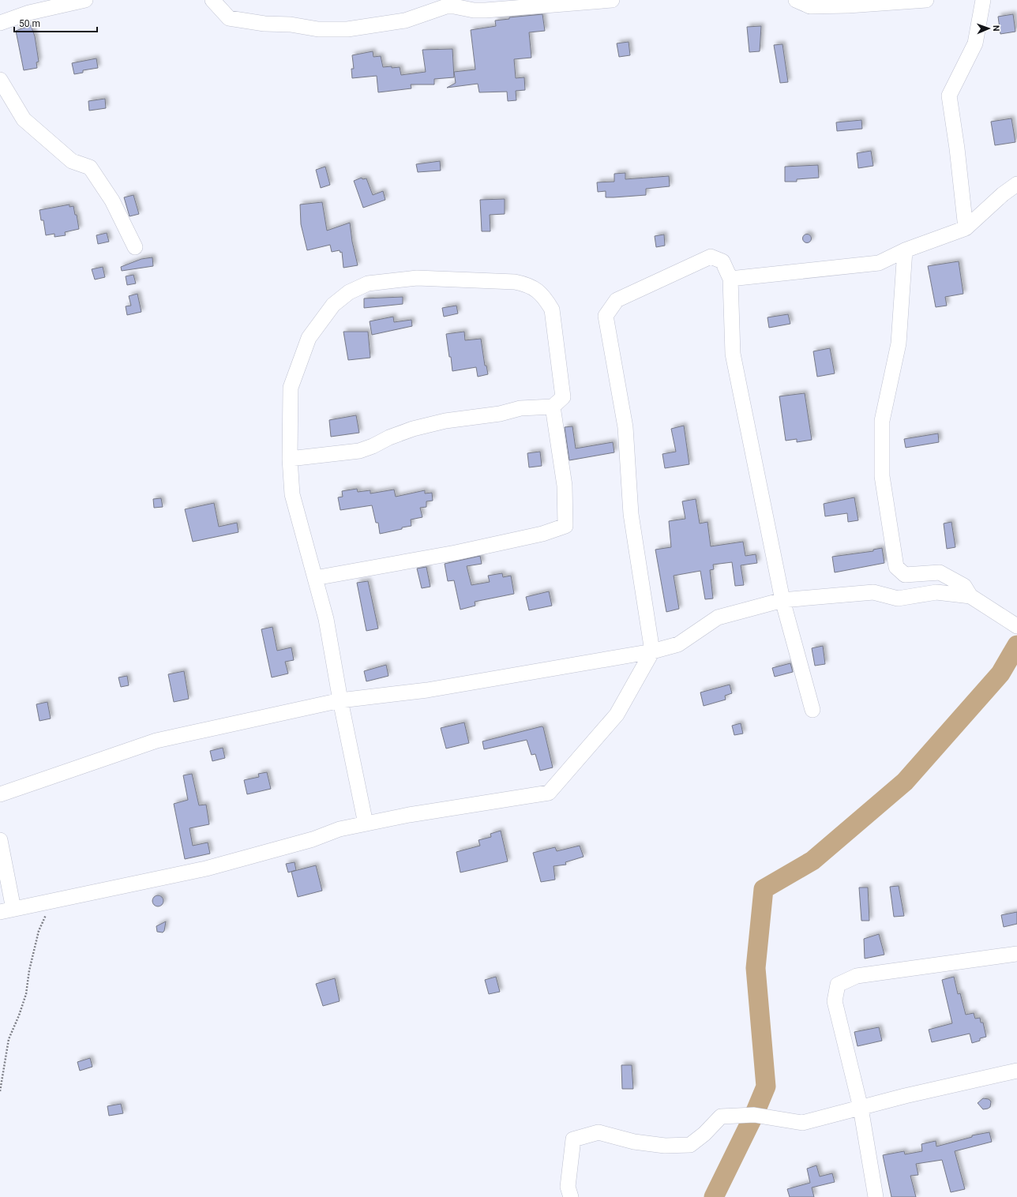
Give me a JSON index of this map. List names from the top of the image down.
{
  "scale_bar": "50 m",
  "north": "right"
}
